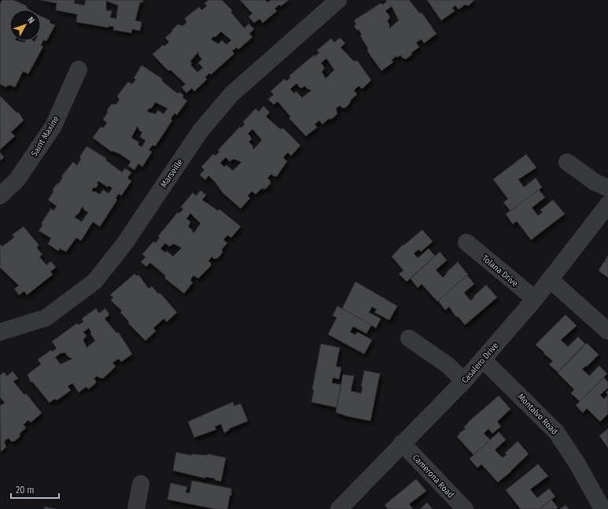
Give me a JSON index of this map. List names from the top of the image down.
{
  "streets": {
    "street": [
      "Saint Maxine",
      "Marseille",
      "Tolana Drive",
      "Casalero Drive",
      "Montalvo Road",
      "Camerona Road"
    ]
  },
  "crossings": [
    ["Tolana Drive", "Casalero Drive"],
    ["Casalero Drive", "Montalvo Road"],
    ["Casalero Drive", "Camerona Road"]
  ],
  "scale_bar": "20 m",
  "north": "top right"
}
